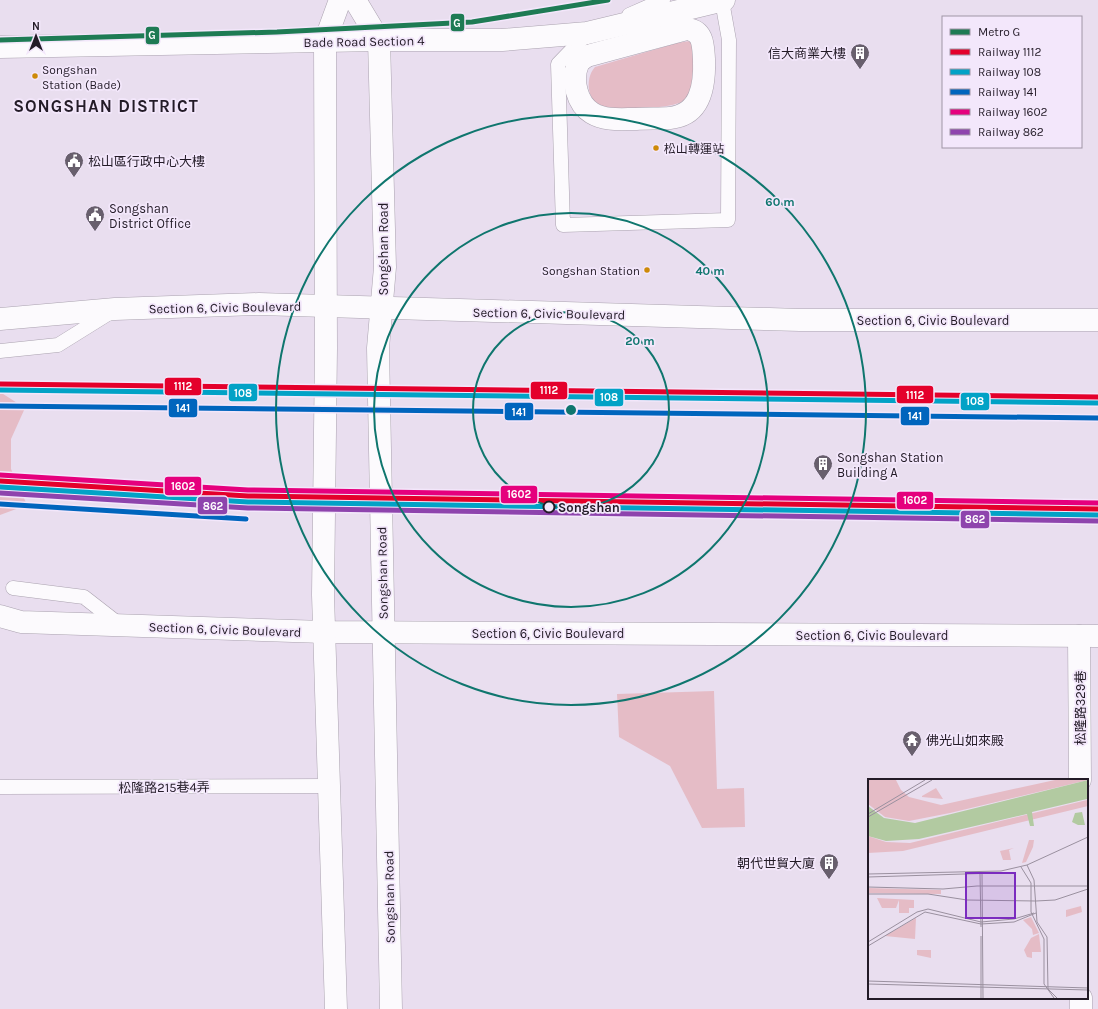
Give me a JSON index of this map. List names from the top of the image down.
{
  "streets": {
    "main road": [
      "Bade Road Section 4",
      "Songshan Road",
      "Section 6, Civic Boulevard",
      "松隆路329巷"
    ],
    "lane": ["松隆路215巷4弄"]
  },
  "crossings": [
    ["Bade Road Section 4", "Songshan Road"],
    ["Songshan Road", "Section 6, Civic Boulevard"],
    ["Section 6, Civic Boulevard", "松隆路329巷"]
  ],
  "districts": ["SONGSHAN DISTRICT"],
  "places": {
    "building": ["信大商業大樓", "Songshan Station Building A", "朝代世貿大廈"],
    "other": [
      "Songshan Station (Bade)",
      "松山轉運站",
      "Songshan Station",
      "Songshan"
    ],
    "public building": ["松山區行政中心大樓", "Songshan District Office"],
    "temple": ["佛光山如來殿"]
  },
  "lines": [
    "metro line G",
    "rail line 1112",
    "rail line 108",
    "rail line 141",
    "rail line 1602",
    "rail line 862"
  ],
  "legend": [
    "Metro G",
    "Railway 1112",
    "Railway 108",
    "Railway 141",
    "Railway 1602",
    "Railway 862"
  ],
  "north": "top",
  "rings": ["60 m", "40 m", "20 m"]
}
